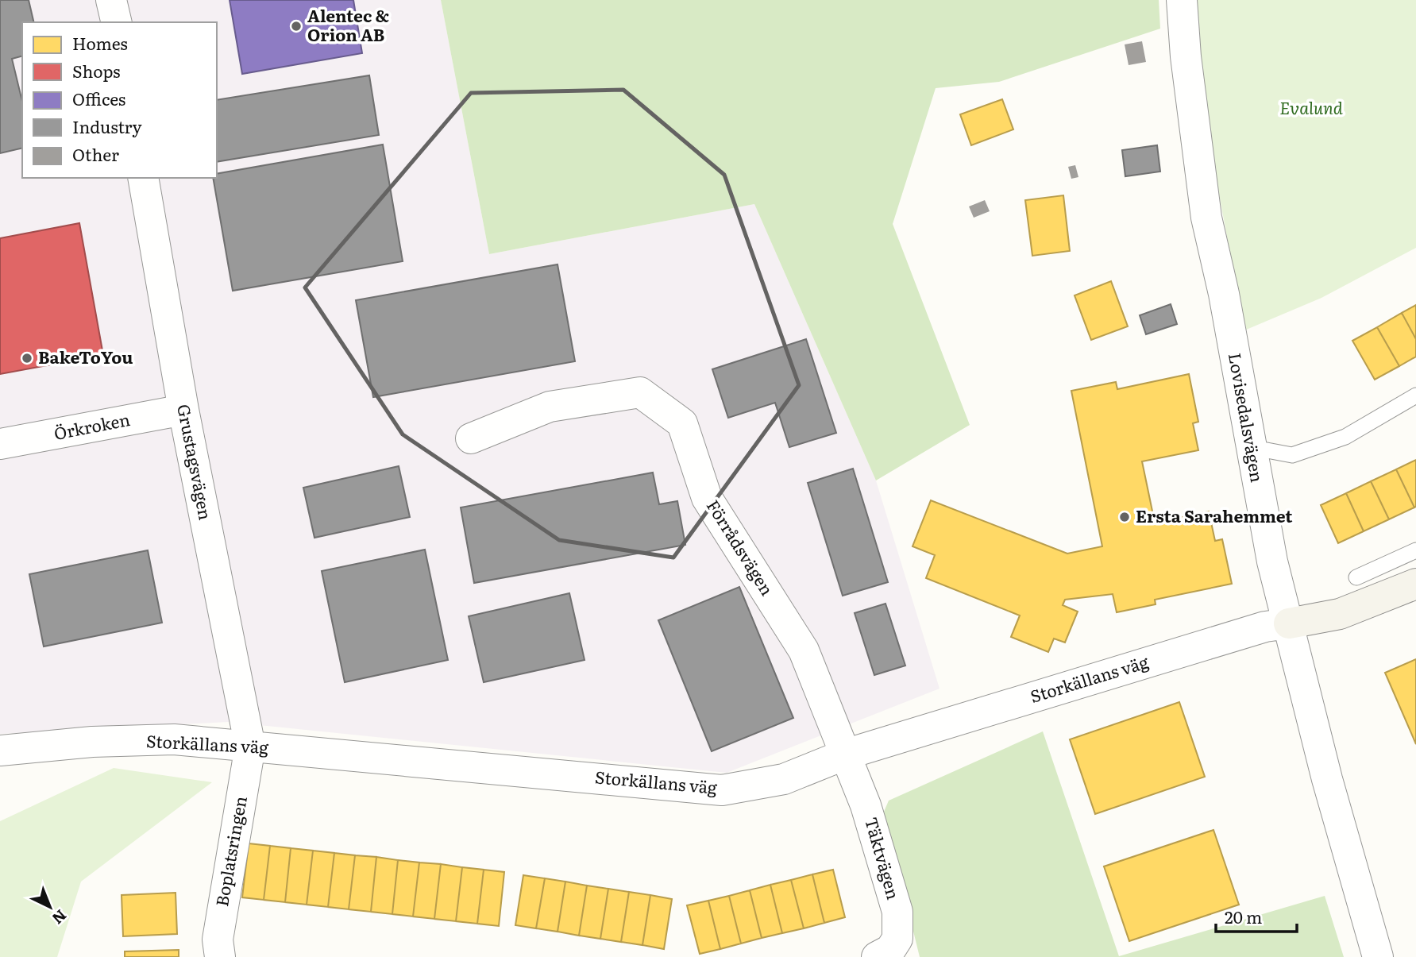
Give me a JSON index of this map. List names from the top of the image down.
{
  "streets": {
    "street": [
      "Lovisedalsvägen",
      "Örkroken",
      "Grustagsvägen",
      "Förrådsvägen",
      "Storkällans väg",
      "Boplatsringen",
      "Täktvägen"
    ]
  },
  "crossings": [
    ["Lovisedalsvägen", "Storkällans väg"],
    ["Örkroken", "Grustagsvägen"],
    ["Grustagsvägen", "Storkällans väg"],
    ["Grustagsvägen", "Boplatsringen"],
    ["Förrådsvägen", "Storkällans väg"],
    ["Förrådsvägen", "Täktvägen"],
    ["Storkällans väg", "Boplatsringen"],
    ["Storkällans väg", "Täktvägen"]
  ],
  "parks": ["Evalund"],
  "places": ["Alentec & Orion AB", "BakeToYou", "Ersta Sarahemmet"],
  "legend": [
    "Homes",
    "Shops",
    "Offices",
    "Industry",
    "Other"
  ],
  "scale_bar": "20 m",
  "north": "bottom right"
}
